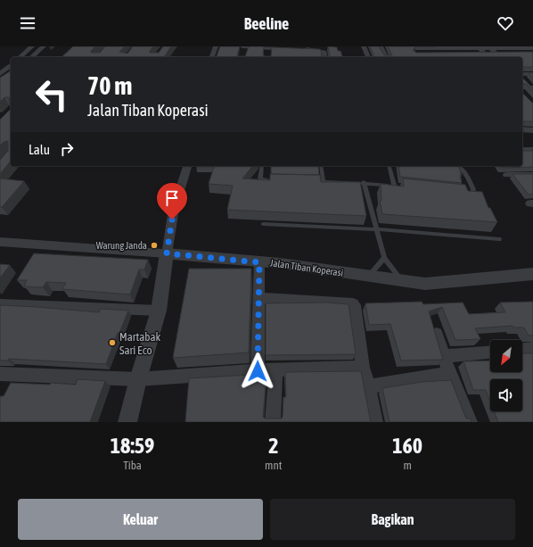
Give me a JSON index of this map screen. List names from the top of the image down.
{
  "streets": {
    "street": ["Jalan Tiban Koperasi"]
  },
  "places": ["Warung Janda", "Martabak Sari Eco"],
  "north": "bottom left",
  "page": {
    "header": "Beeline",
    "turn": ["70 m", "Jalan Tiban Koperasi"],
    "then": "Lalu",
    "eta": [
      "18:59",
      "Tiba",
      "2",
      "mnt",
      "160",
      "m"
    ],
    "buttons": ["Keluar", "Bagikan"]
  }
}
